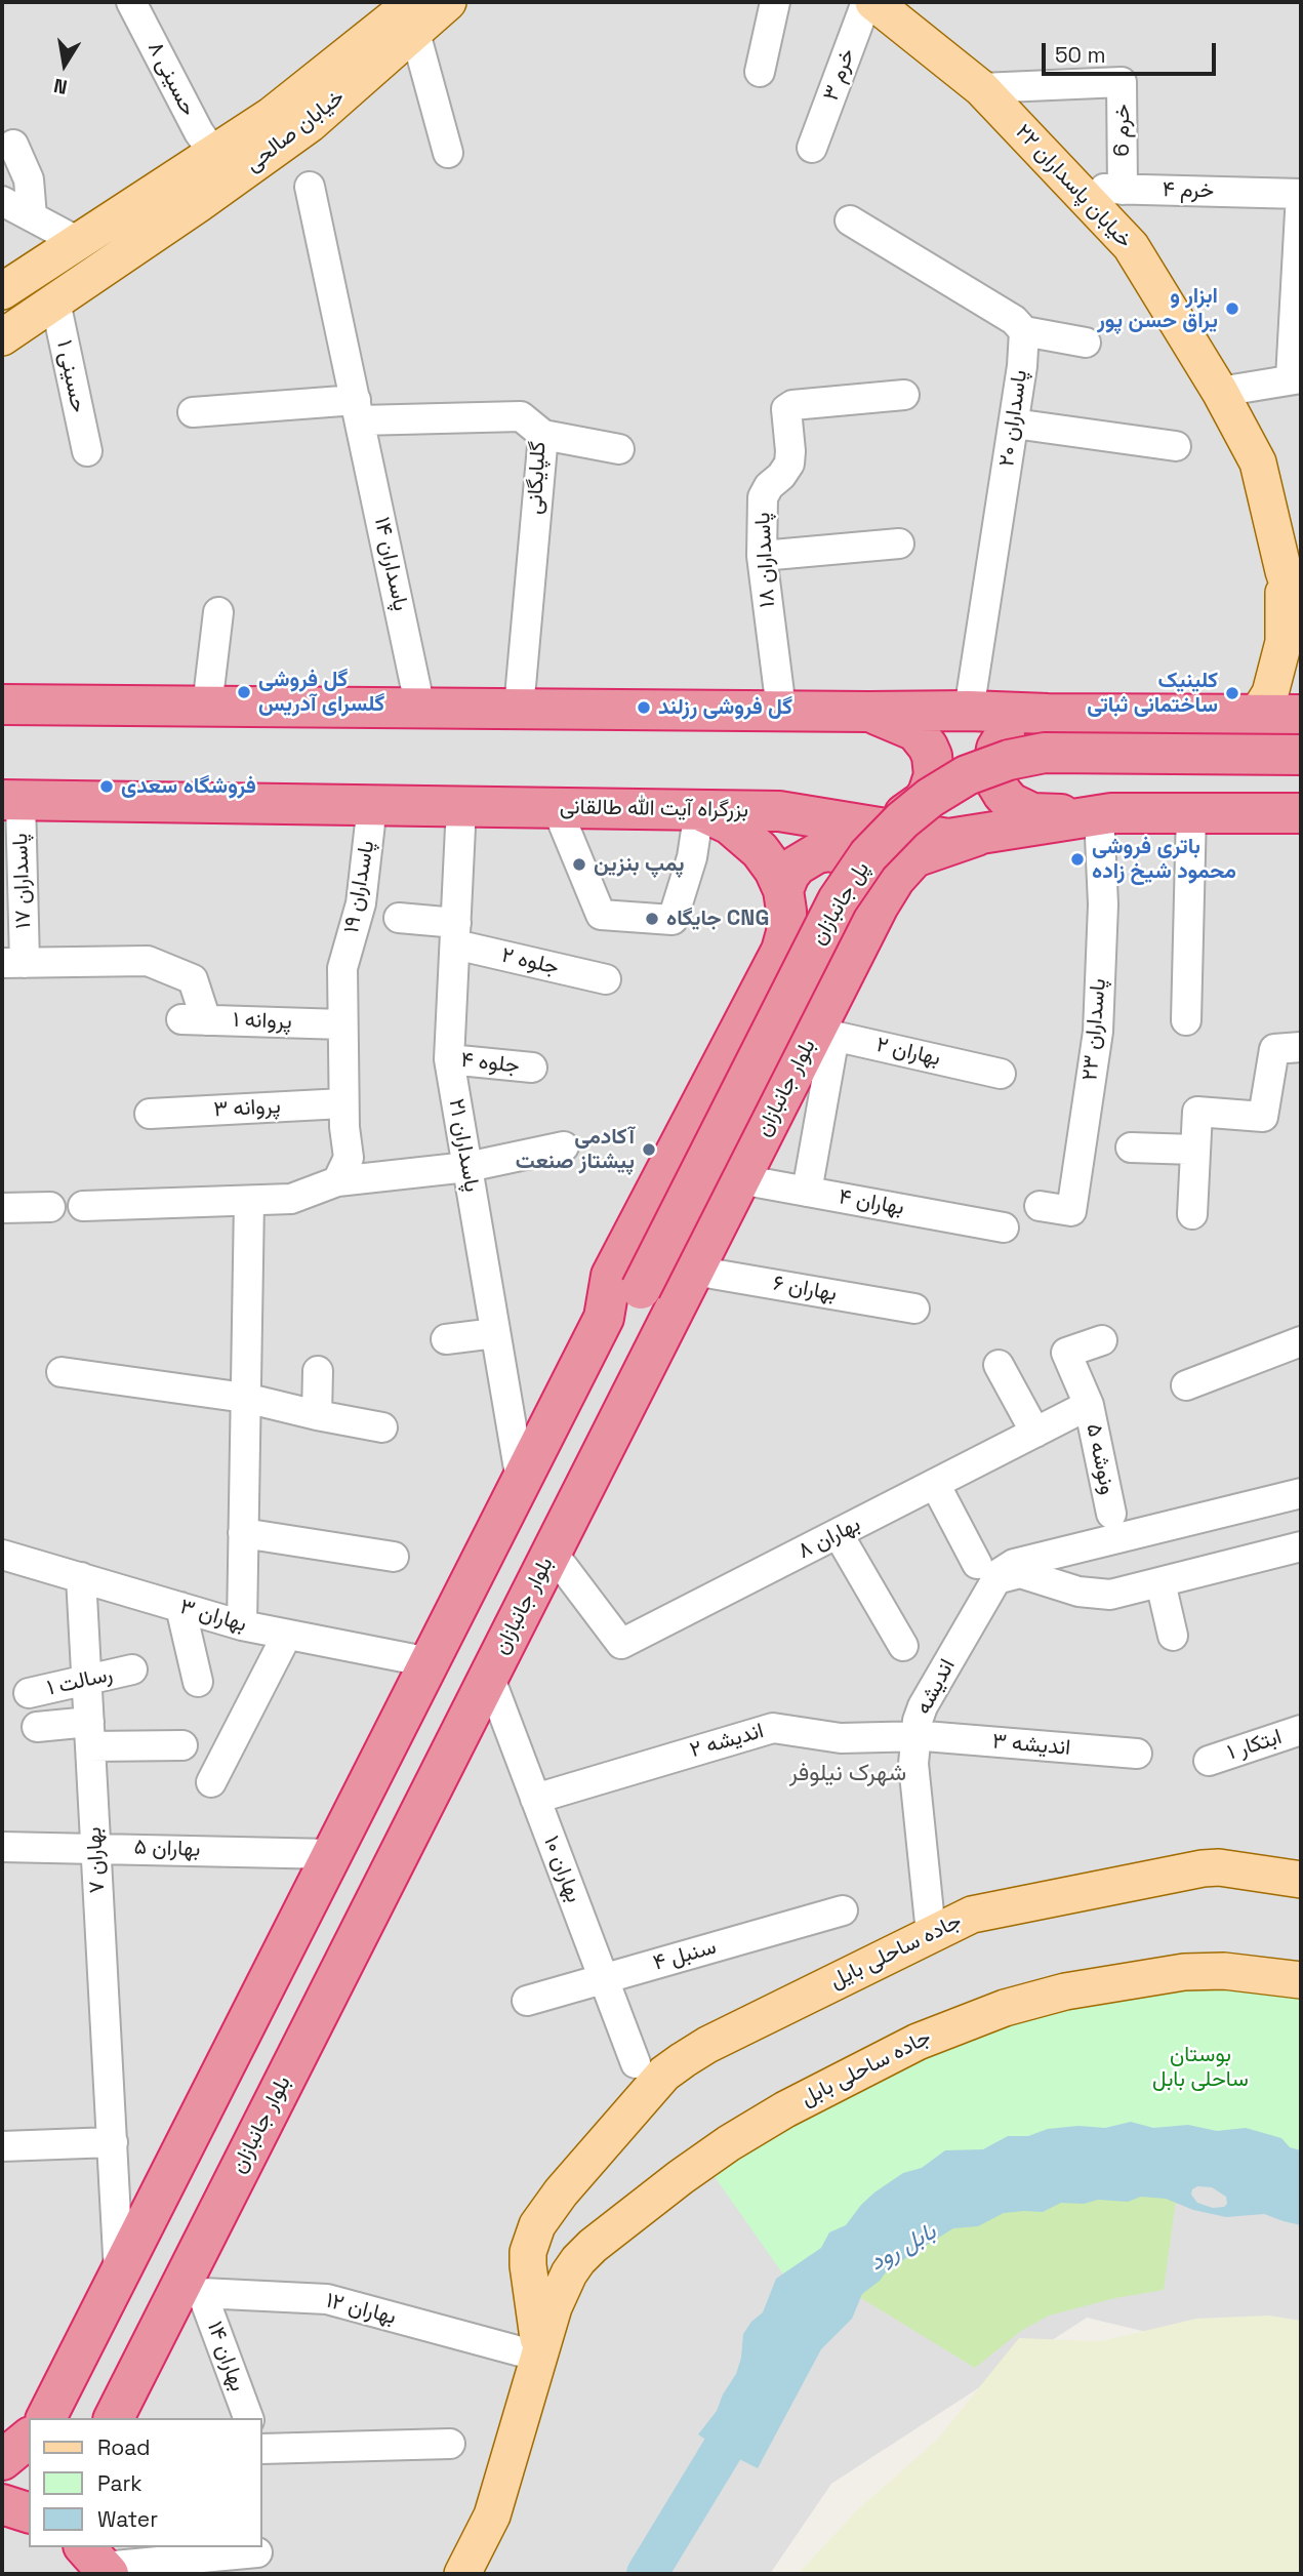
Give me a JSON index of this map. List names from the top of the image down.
{
  "streets": {
    "highway": ["بزرگراه آیت الله طالقانی", "پل جانبازان", "بلوار جانبازان"],
    "main road": [
      "خيابان صالحی",
      "خیابان پاسداران ۲۲",
      "جاده ساحلی بایل",
      "جاده ساحلی بابل"
    ],
    "street": [
      "خرم ۳",
      "حسینی ۸",
      "خرم 6",
      "خرم ۴",
      "حسینی ۱",
      "پاسداران ۲۰",
      "گلپایگانی",
      "پاسداران ۱۸",
      "پاسداران ۱۴",
      "پاسداران ۱۷",
      "پاسداران ۱۹",
      "جلوه ۲",
      "پروانه ۱",
      "پاسداران ۲۳",
      "بهاران ۲",
      "جلوه ۴",
      "پروانه ۳",
      "پاسداران ۲۱",
      "بهاران ۴",
      "بهاران ۶",
      "ونوشه ۵",
      "بهاران ۸",
      "بهاران ۳",
      "رسالت ۱",
      "اندیشه",
      "اندیشه ۲",
      "اندیشه ۳",
      "ابتکار ۱",
      "بهاران ۵",
      "بهاران ۷",
      "بهاران ۱۰",
      "سنبل ۴",
      "بهاران ۱۲",
      "بهاران ۱۴"
    ]
  },
  "crossings": [
    ["حسینی ۸", "خيابان صالحی"],
    ["خرم 6", "خیابان پاسداران ۲۲"],
    ["خرم 6", "خرم ۴"],
    ["خيابان صالحی", "حسینی ۱"],
    ["خیابان پاسداران ۲۲", "خرم ۴"],
    ["گلپایگانی", "پاسداران ۱۴"],
    ["بزرگراه آیت الله طالقانی", "پاسداران ۱۷"],
    ["بزرگراه آیت الله طالقانی", "پاسداران ۱۹"],
    ["بزرگراه آیت الله طالقانی", "پاسداران ۲۳"],
    ["بزرگراه آیت الله طالقانی", "بلوار جانبازان"],
    ["بزرگراه آیت الله طالقانی", "پاسداران ۲۱"],
    ["پاسداران ۱۷", "پروانه ۱"],
    ["پاسداران ۱۹", "پروانه ۱"],
    ["پاسداران ۱۹", "پروانه ۳"],
    ["جلوه ۲", "پاسداران ۲۱"],
    ["بهاران ۲", "بلوار جانبازان"],
    ["جلوه ۴", "پاسداران ۲۱"],
    ["بلوار جانبازان", "بهاران ۴"],
    ["بلوار جانبازان", "بهاران ۶"],
    ["بلوار جانبازان", "بهاران ۸"],
    ["بلوار جانبازان", "بهاران ۱۰"],
    ["بلوار جانبازان", "بهاران ۱۲"],
    ["بلوار جانبازان", "بهاران ۱۴"],
    ["ونوشه ۵", "بهاران ۸"],
    ["بهاران ۳", "بهاران ۷"],
    ["رسالت ۱", "بهاران ۷"],
    ["اندیشه", "اندیشه ۲"],
    ["اندیشه", "اندیشه ۳"],
    ["اندیشه", "جاده ساحلی بایل"],
    ["اندیشه ۲", "اندیشه ۳"],
    ["اندیشه ۲", "بهاران ۱۰"],
    ["بهاران ۵", "بهاران ۷"],
    ["بهاران ۱۰", "سنبل ۴"],
    ["جاده ساحلی بایل", "جاده ساحلی بابل"],
    ["جاده ساحلی بابل", "بهاران ۱۲"],
    ["بهاران ۱۲", "بهاران ۱۴"]
  ],
  "districts": ["شهرک نیلوفر"],
  "water": ["بابل رود"],
  "parks": ["بوستان ساحلی بابل"],
  "places": [
    "ابزار و یراق حسن پور",
    "گل فروشی گلسرای آدریس",
    "کلینیک ساختمانی ثباتی",
    "گل فروشی رزلند",
    "فروشگاه سعدی",
    "باتری فروشی محمود شیخ زاده",
    "پمپ بنزین",
    "جایگاه CNG",
    "آکادمی پیشتاز صنعت"
  ],
  "legend": ["Road", "Park", "Water"],
  "scale_bar": "50 m",
  "north": "bottom"
}
